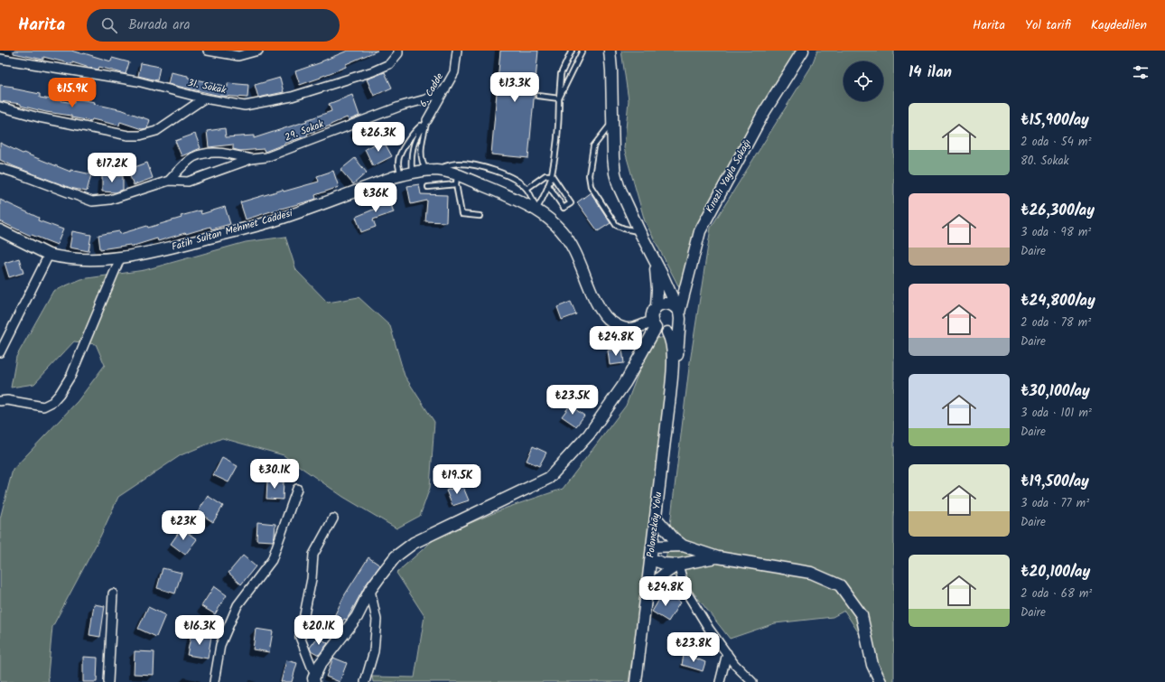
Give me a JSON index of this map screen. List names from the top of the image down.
{
  "streets": {
    "main road": ["Kırazlı Yayla Sokağı", "Fatih Sultan Mehmet Caddesi", "Polonezköy Yolu"],
    "street": ["31. Sokak", "6. Cadde", "29. Sokak"]
  },
  "crossings": [
    ["6. Cadde", "29. Sokak"],
    ["Kırazlı Yayla Sokağı", "Fatih Sultan Mehmet Caddesi"],
    ["Kırazlı Yayla Sokağı", "Polonezköy Yolu"]
  ],
  "page": {
    "header": "Harita",
    "search": "Burada ara",
    "nav": ["Harita", "Yol tarifi", "Kaydedilen"],
    "heading": "14 ilan",
    "price": [
      "₺13.3K",
      "₺15.9K",
      "₺26.3K",
      "₺17.2K",
      "₺36K",
      "₺24.8K",
      "₺23.5K",
      "₺30.1K",
      "₺19.5K",
      "₺23K",
      "₺24.8K",
      "₺16.3K",
      "₺20.1K",
      "₺23.8K"
    ],
    "list": [
      {
        "name": "₺15,900/ay",
        "note": "2 oda · 54 m² · 80. Sokak"
      },
      {
        "name": "₺26,300/ay",
        "note": "3 oda · 98 m² · Daire"
      },
      {
        "name": "₺24,800/ay",
        "note": "2 oda · 78 m² · Daire"
      },
      {
        "name": "₺30,100/ay",
        "note": "3 oda · 101 m² · Daire"
      },
      {
        "name": "₺19,500/ay",
        "note": "3 oda · 77 m² · Daire"
      },
      {
        "name": "₺20,100/ay",
        "note": "2 oda · 68 m² · Daire"
      }
    ]
  }
}
